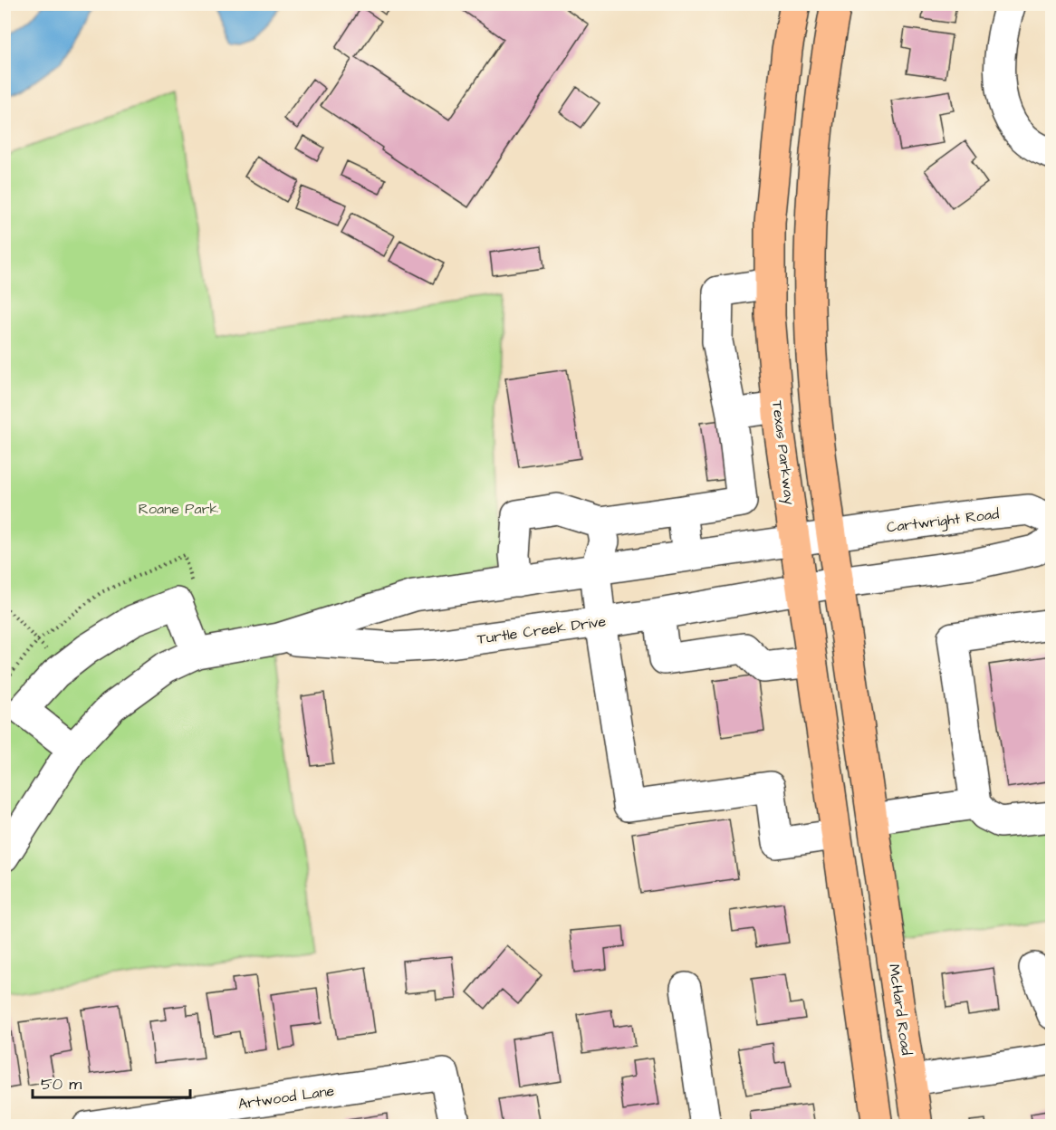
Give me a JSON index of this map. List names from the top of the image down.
{
  "streets": {
    "main road": ["Texas Parkway", "McHard Road"],
    "street": ["Cartwright Road", "Turtle Creek Drive", "Artwood Lane"]
  },
  "crossings": [
    ["Texas Parkway", "Cartwright Road"],
    ["Texas Parkway", "Turtle Creek Drive"],
    ["Cartwright Road", "Turtle Creek Drive"]
  ],
  "parks": ["Roane Park"],
  "scale_bar": "50 m"
}
